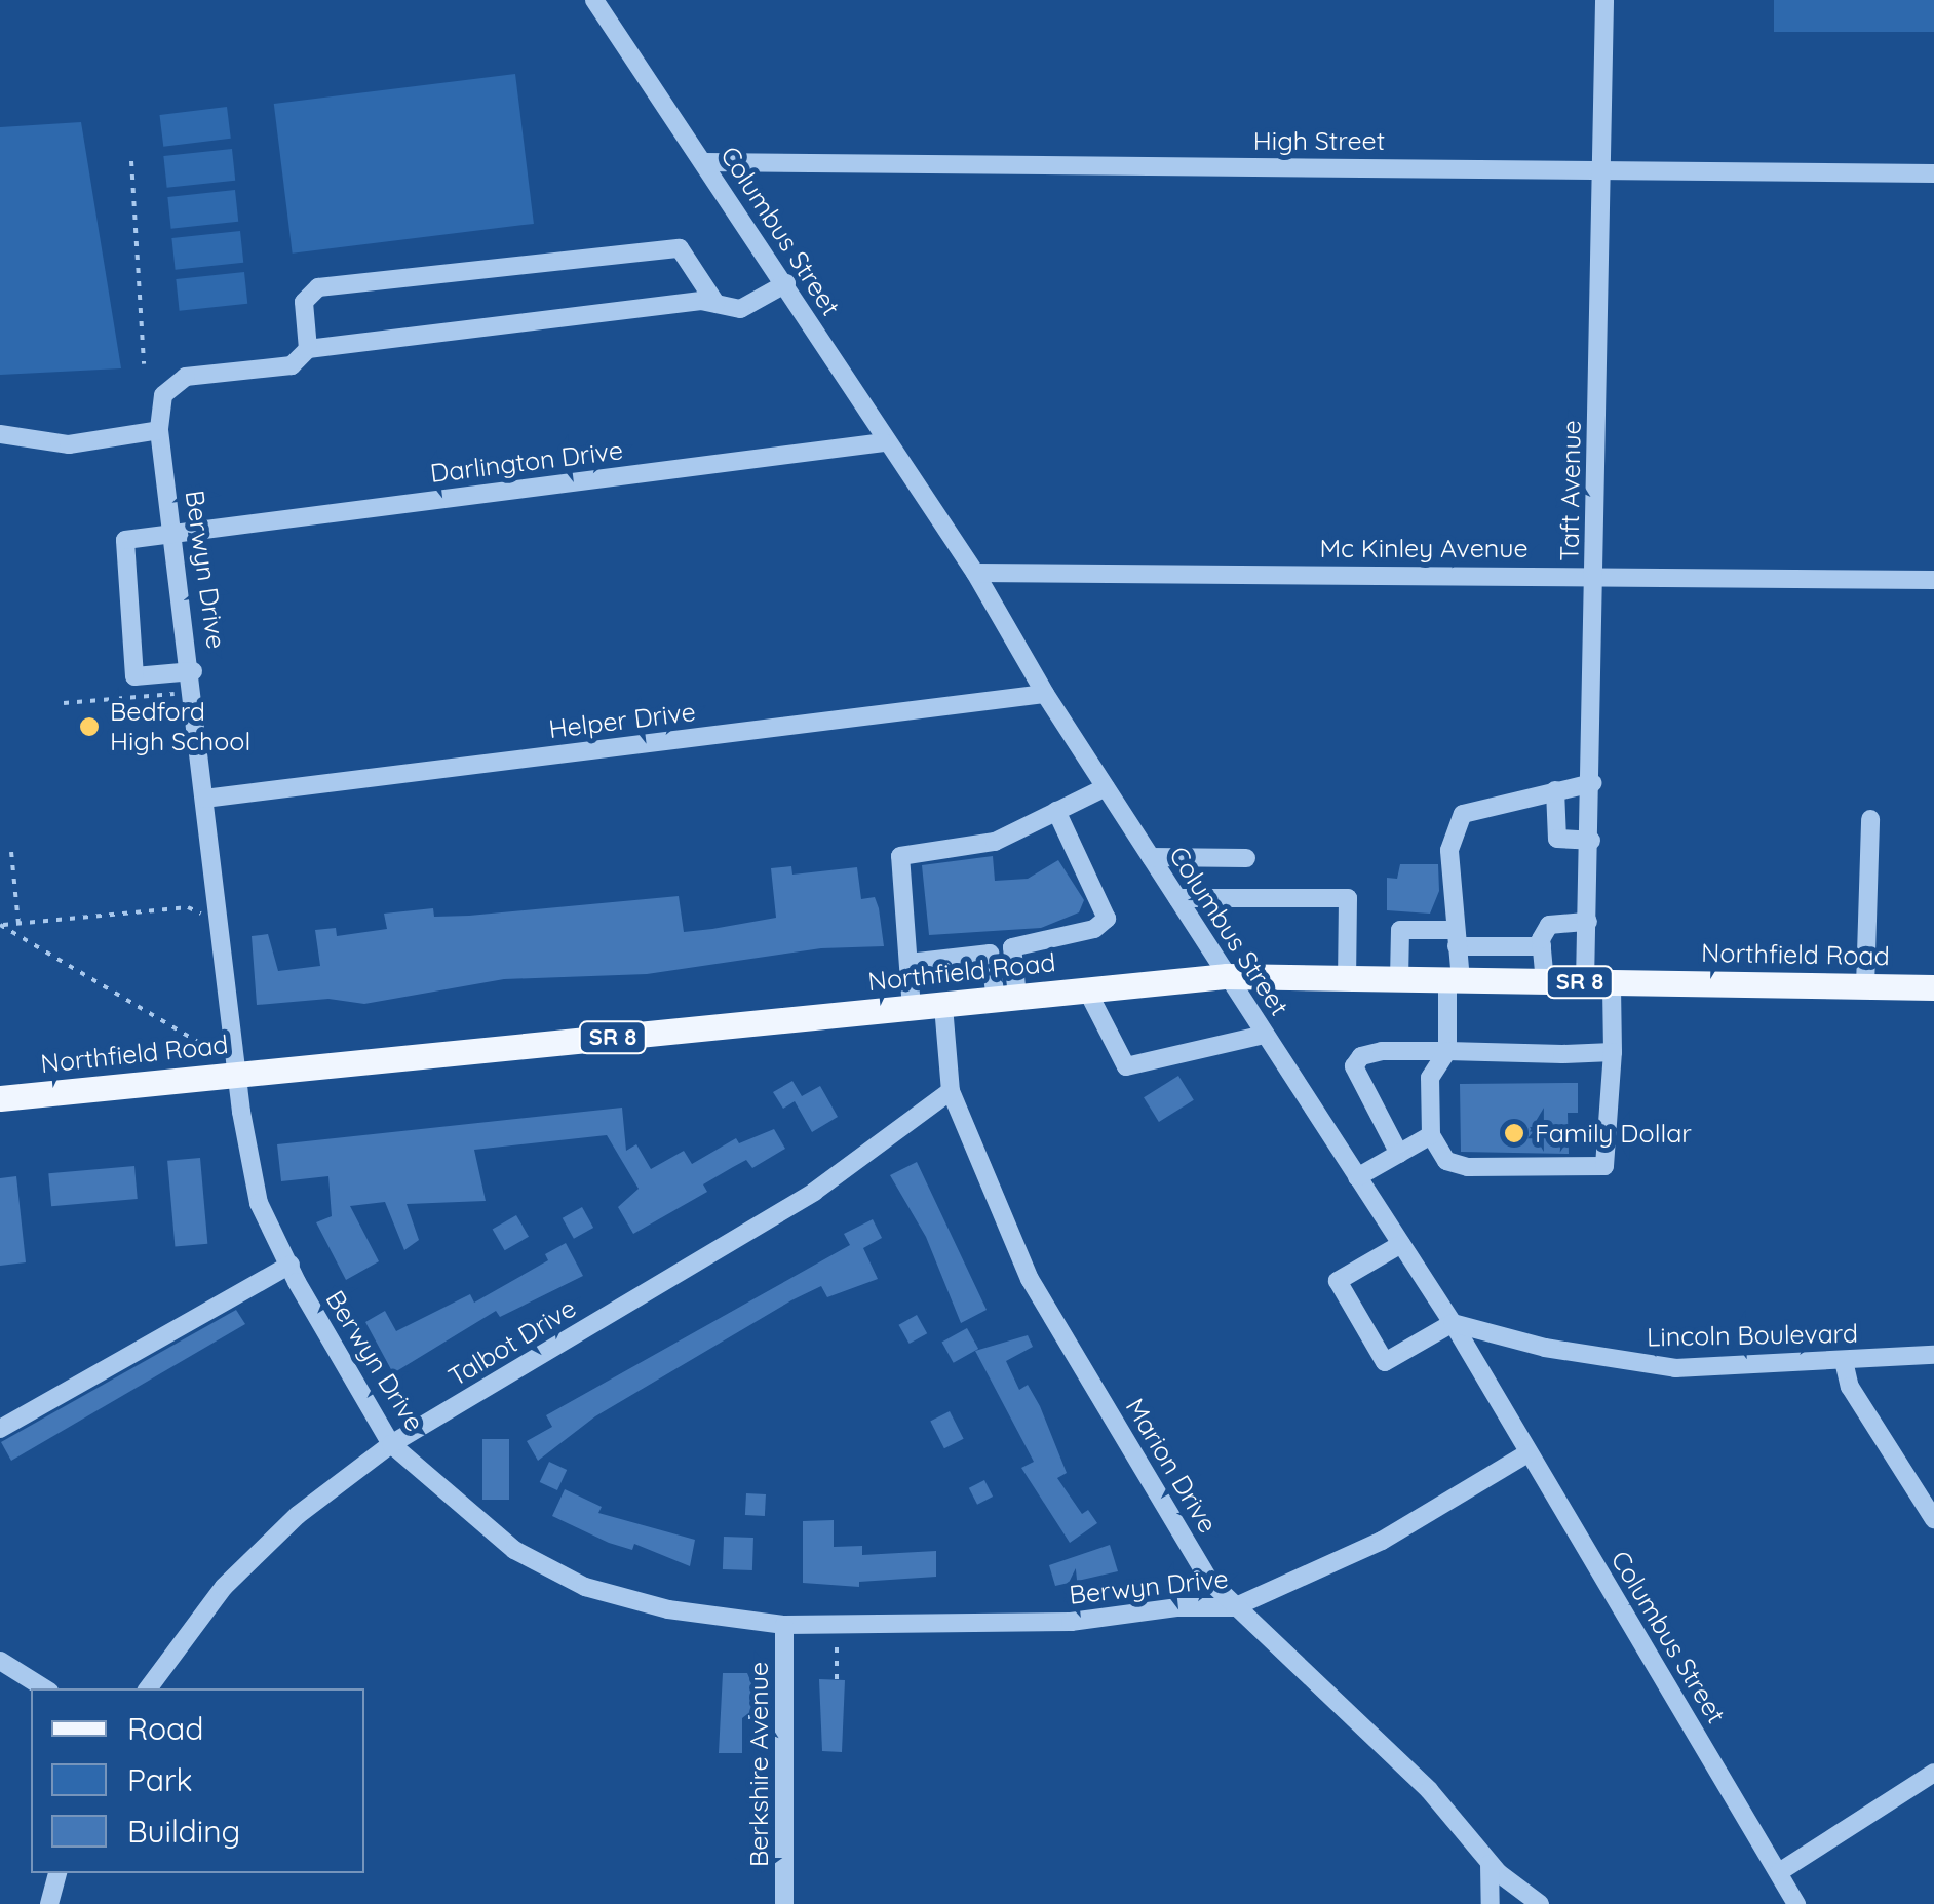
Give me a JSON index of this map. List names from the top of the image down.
{
  "streets": {
    "main road": ["Northfield Road", "SR 8"],
    "street": [
      "High Street",
      "Columbus Street",
      "Darlington Drive",
      "Taft Avenue",
      "Mc Kinley Avenue",
      "Berwyn Drive",
      "Helper Drive",
      "Lincoln Boulevard",
      "Talbot Drive",
      "Marion Drive",
      "Berkshire Avenue"
    ]
  },
  "crossings": [
    ["High Street", "Columbus Street"],
    ["High Street", "Taft Avenue"],
    ["Columbus Street", "Darlington Drive"],
    ["Columbus Street", "Mc Kinley Avenue"],
    ["Columbus Street", "Berwyn Drive"],
    ["Columbus Street", "Helper Drive"],
    ["Columbus Street", "Northfield Road"],
    ["Columbus Street", "Lincoln Boulevard"],
    ["Darlington Drive", "Berwyn Drive"],
    ["Taft Avenue", "Mc Kinley Avenue"],
    ["Taft Avenue", "Northfield Road"],
    ["Berwyn Drive", "Helper Drive"],
    ["Berwyn Drive", "Northfield Road"],
    ["Berwyn Drive", "Talbot Drive"],
    ["Berwyn Drive", "Marion Drive"],
    ["Berwyn Drive", "Berkshire Avenue"],
    ["Northfield Road", "Marion Drive"],
    ["Talbot Drive", "Marion Drive"]
  ],
  "places": ["Bedford High School", "Family Dollar"],
  "legend": ["Road", "Park", "Building"]
}
